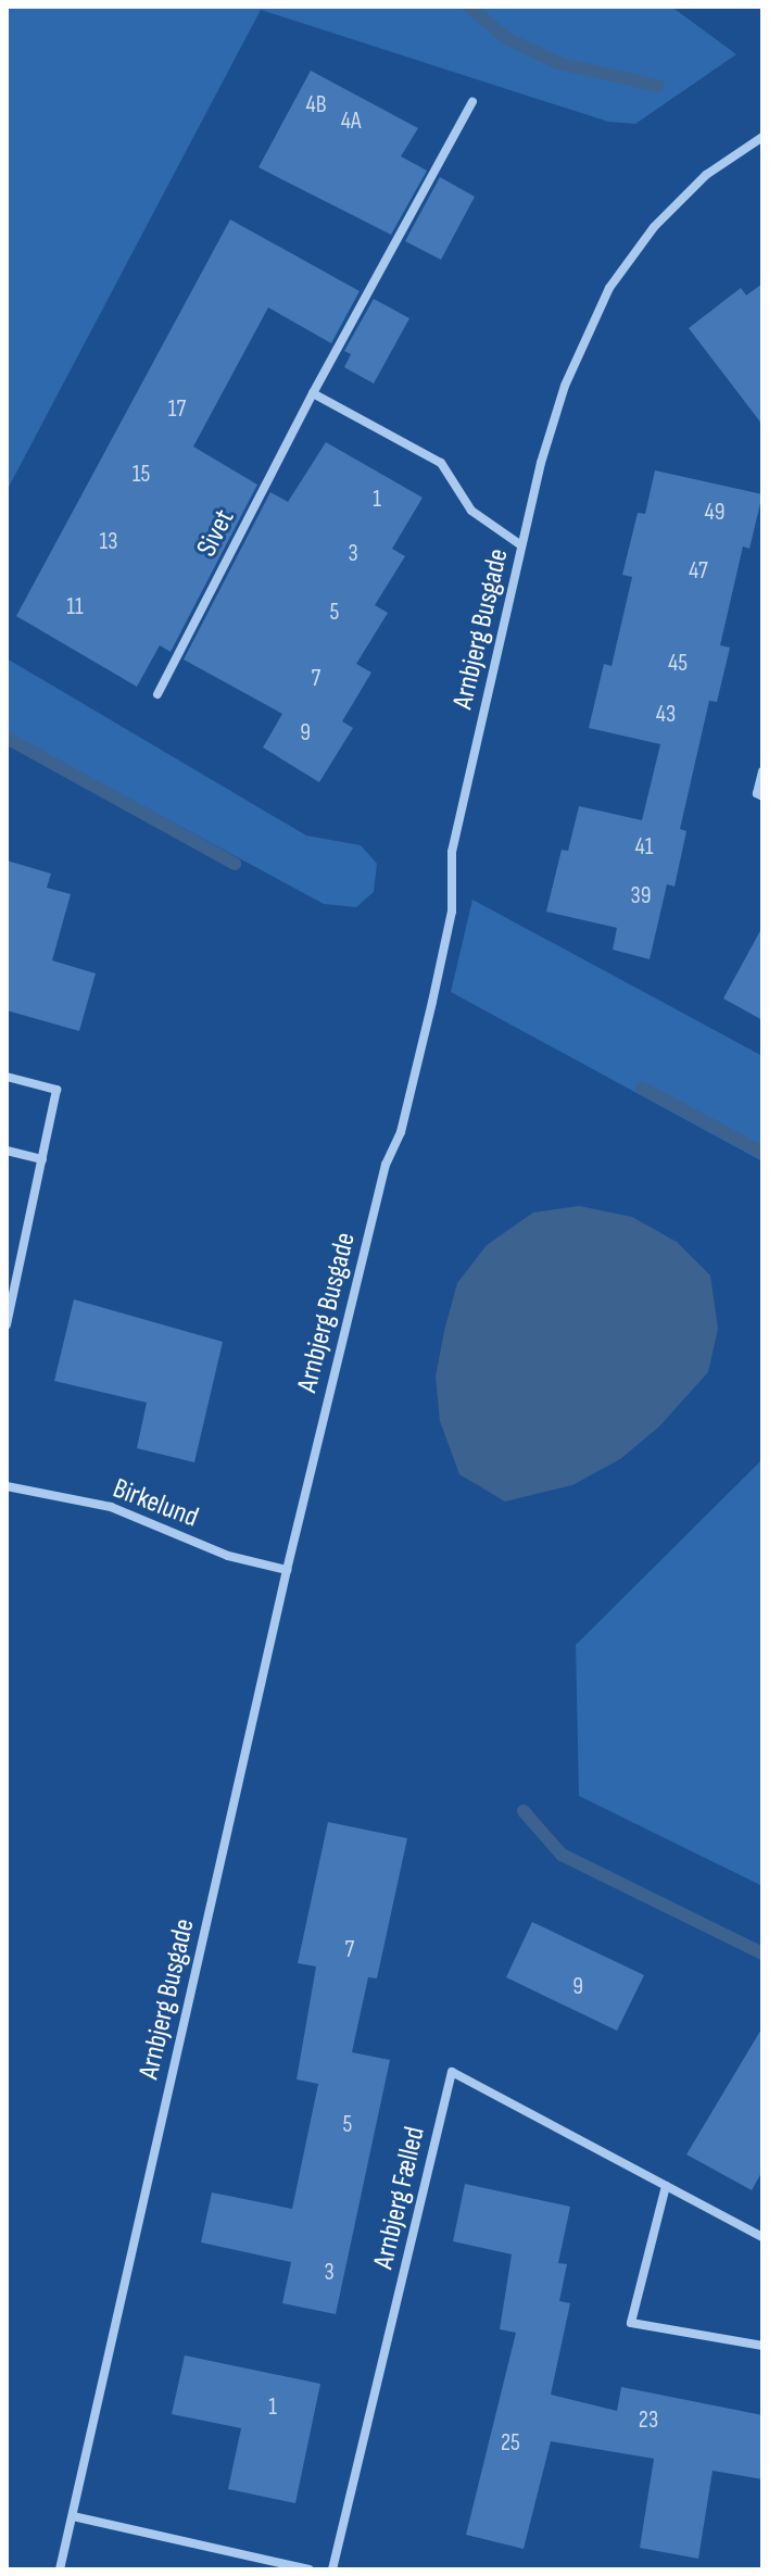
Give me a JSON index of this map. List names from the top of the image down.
{
  "streets": {
    "street": [
      "Sivet",
      "Arnbjerg Busgade",
      "Birkelund",
      "Arnbjerg Fælled"
    ]
  },
  "crossings": [
    ["Arnbjerg Busgade", "Birkelund"]
  ],
  "house_numbers": [
    "4B",
    "4A",
    "17",
    "15",
    "1",
    "49",
    "13",
    "3",
    "47",
    "11",
    "5",
    "45",
    "7",
    "43",
    "9",
    "41",
    "39",
    "7",
    "9",
    "5",
    "3",
    "1",
    "23",
    "25"
  ]
}
